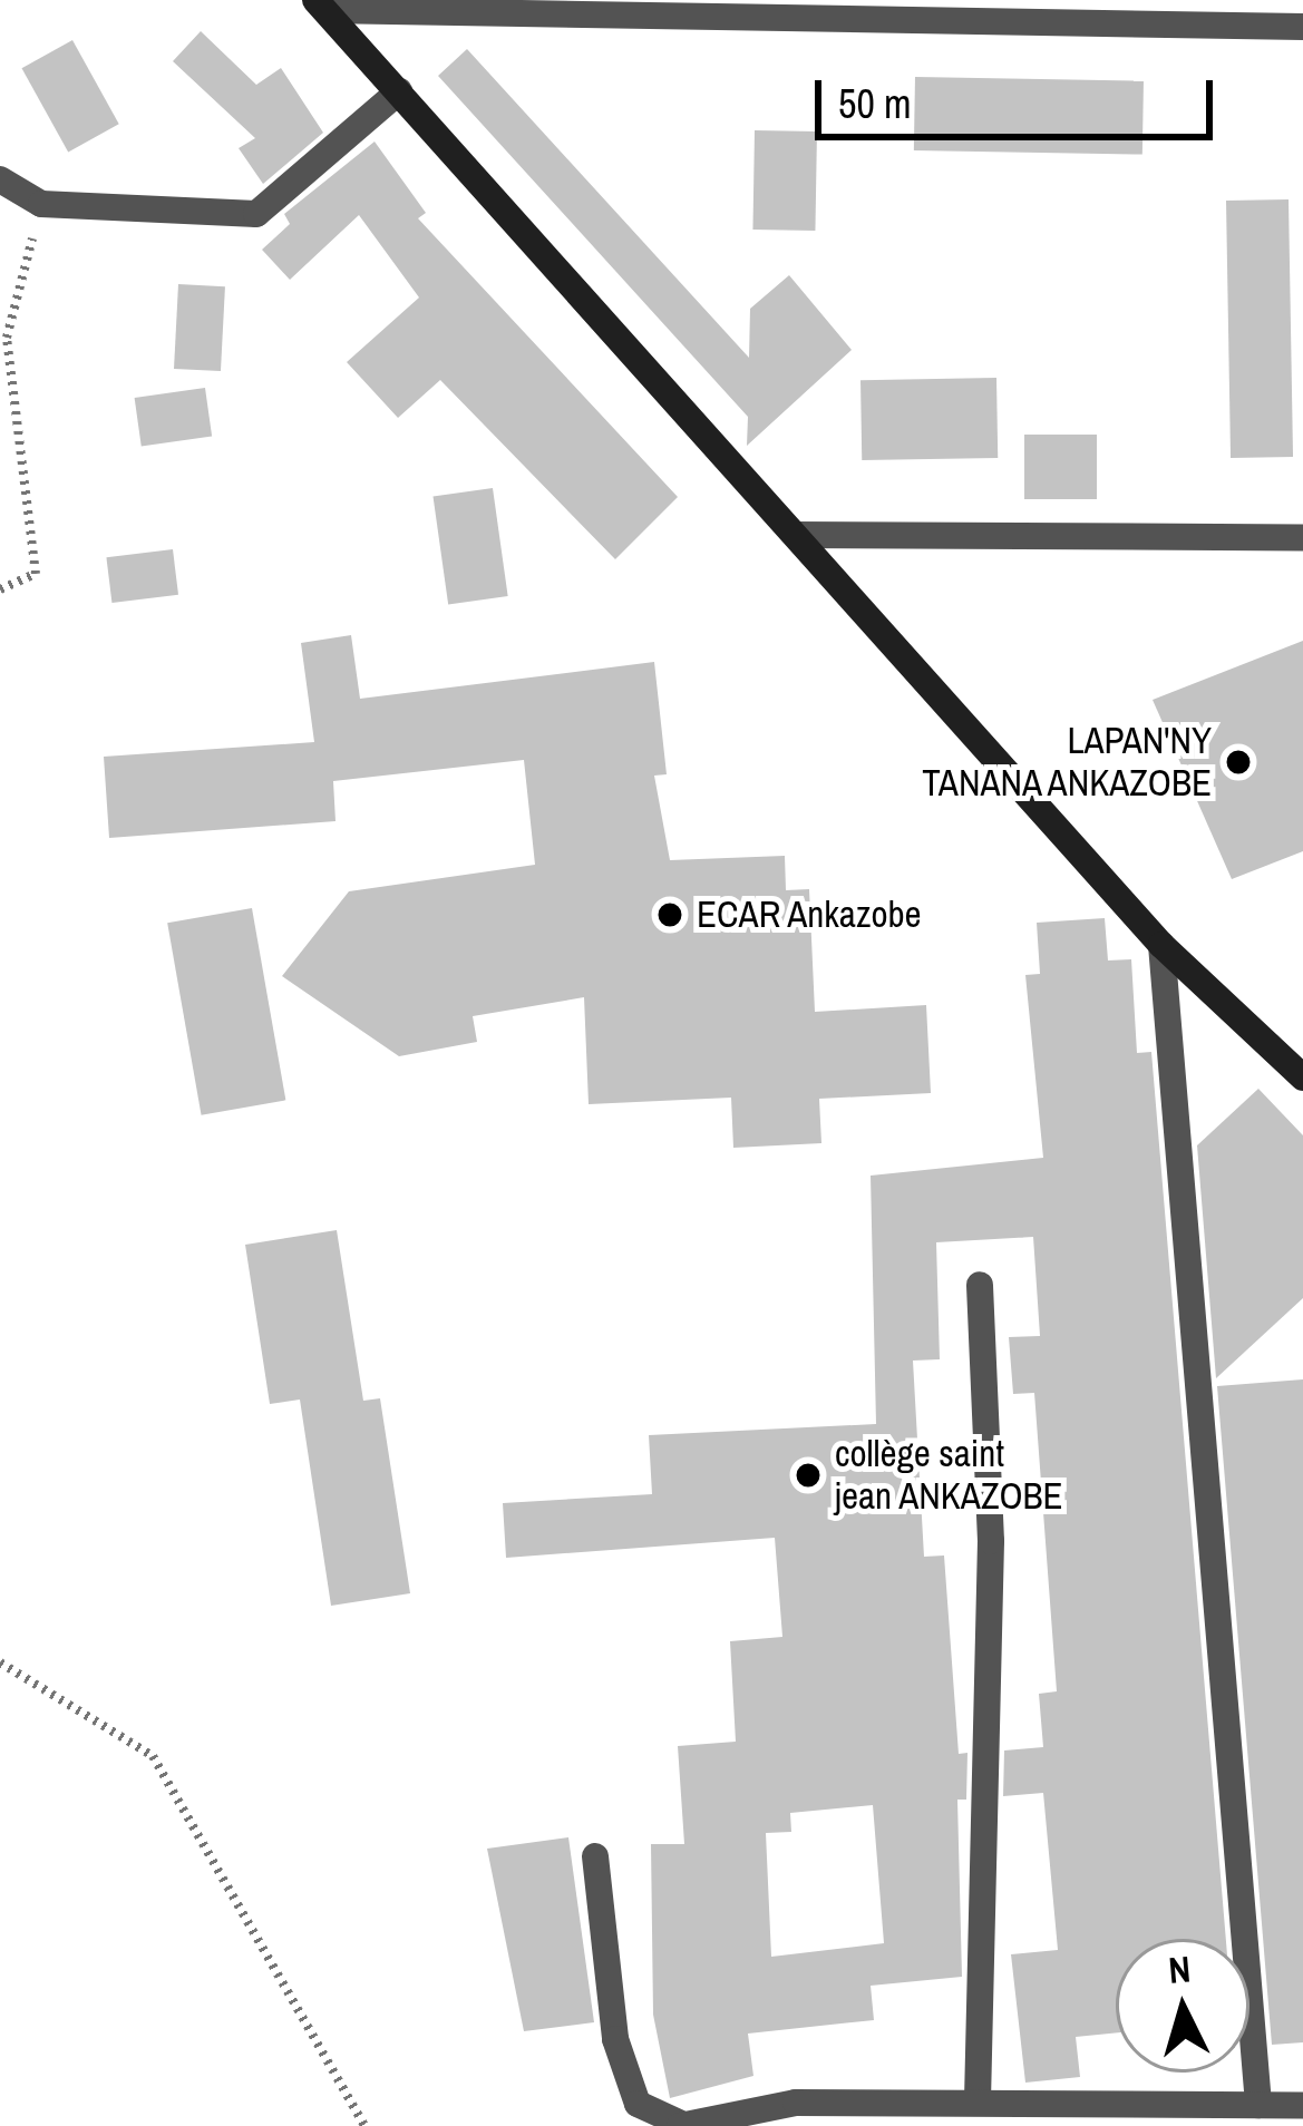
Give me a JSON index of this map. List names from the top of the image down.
{
  "places": ["LAPAN'NY TANANA ANKAZOBE", "ECAR Ankazobe", "collège saint jean ANKAZOBE"],
  "scale_bar": "50 m",
  "north": "top"
}
